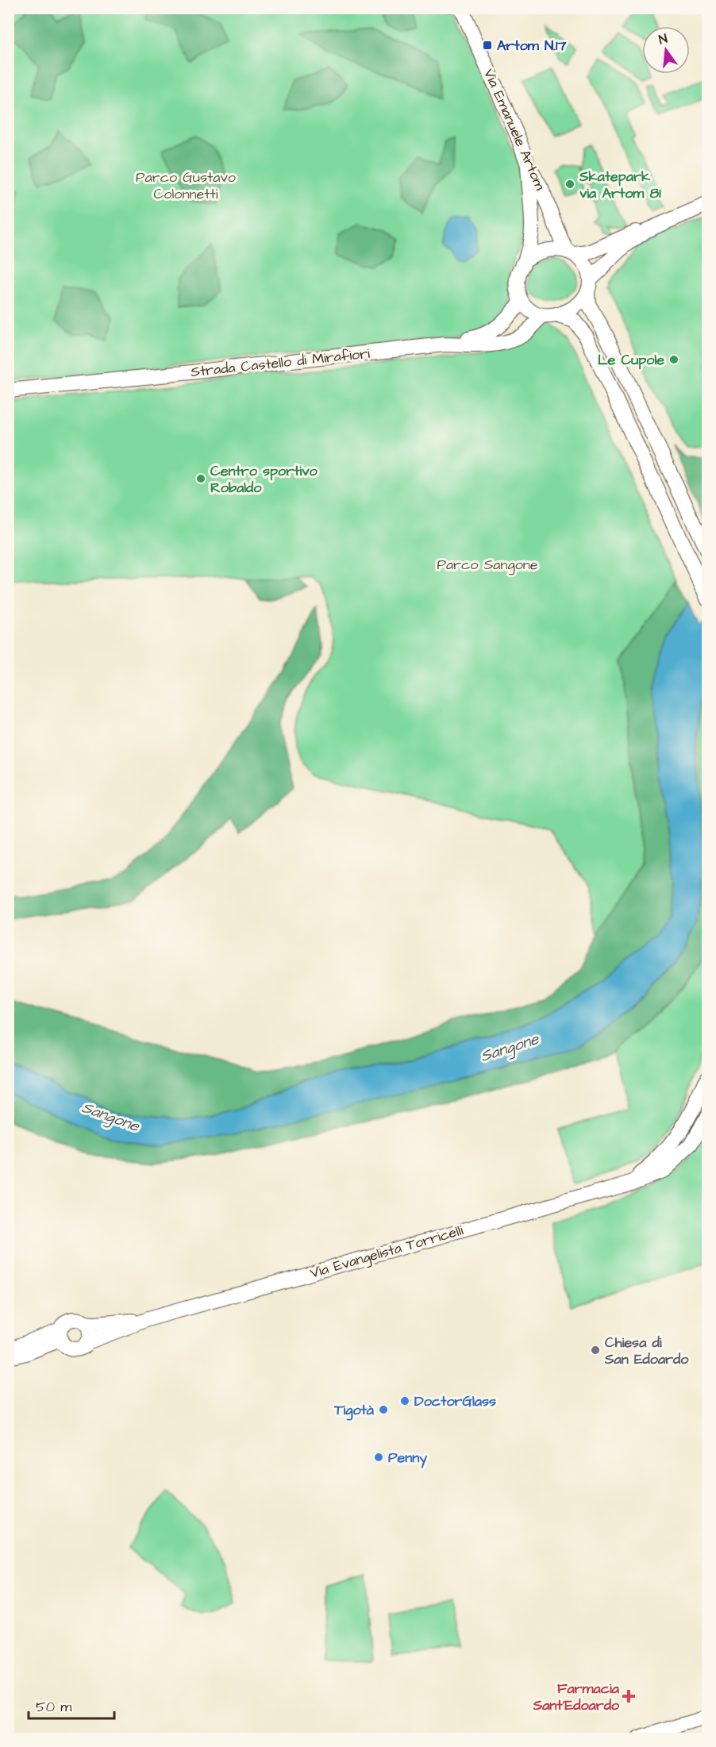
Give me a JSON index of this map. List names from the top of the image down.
{
  "streets": {
    "street": ["Via Emanuele Artom", "Strada Castello di Mirafiori", "Via Evangelista Torricelli"]
  },
  "crossings": [
    ["Via Emanuele Artom", "Strada Castello di Mirafiori"]
  ],
  "water": ["Sangone"],
  "parks": ["Parco Gustavo Colonnetti", "Parco Sangone"],
  "places": {
    "transit": ["Artom N.17"],
    "other": [
      "Skatepark via Artom 81",
      "Le Cupole",
      "Centro sportivo Robaldo",
      "Chiesa di San Edoardo",
      "DoctorGlass",
      "Tigotà",
      "Penny"
    ],
    "health": ["Farmacia Sant'Edoardo"]
  },
  "scale_bar": "50 m",
  "north": "top"
}
